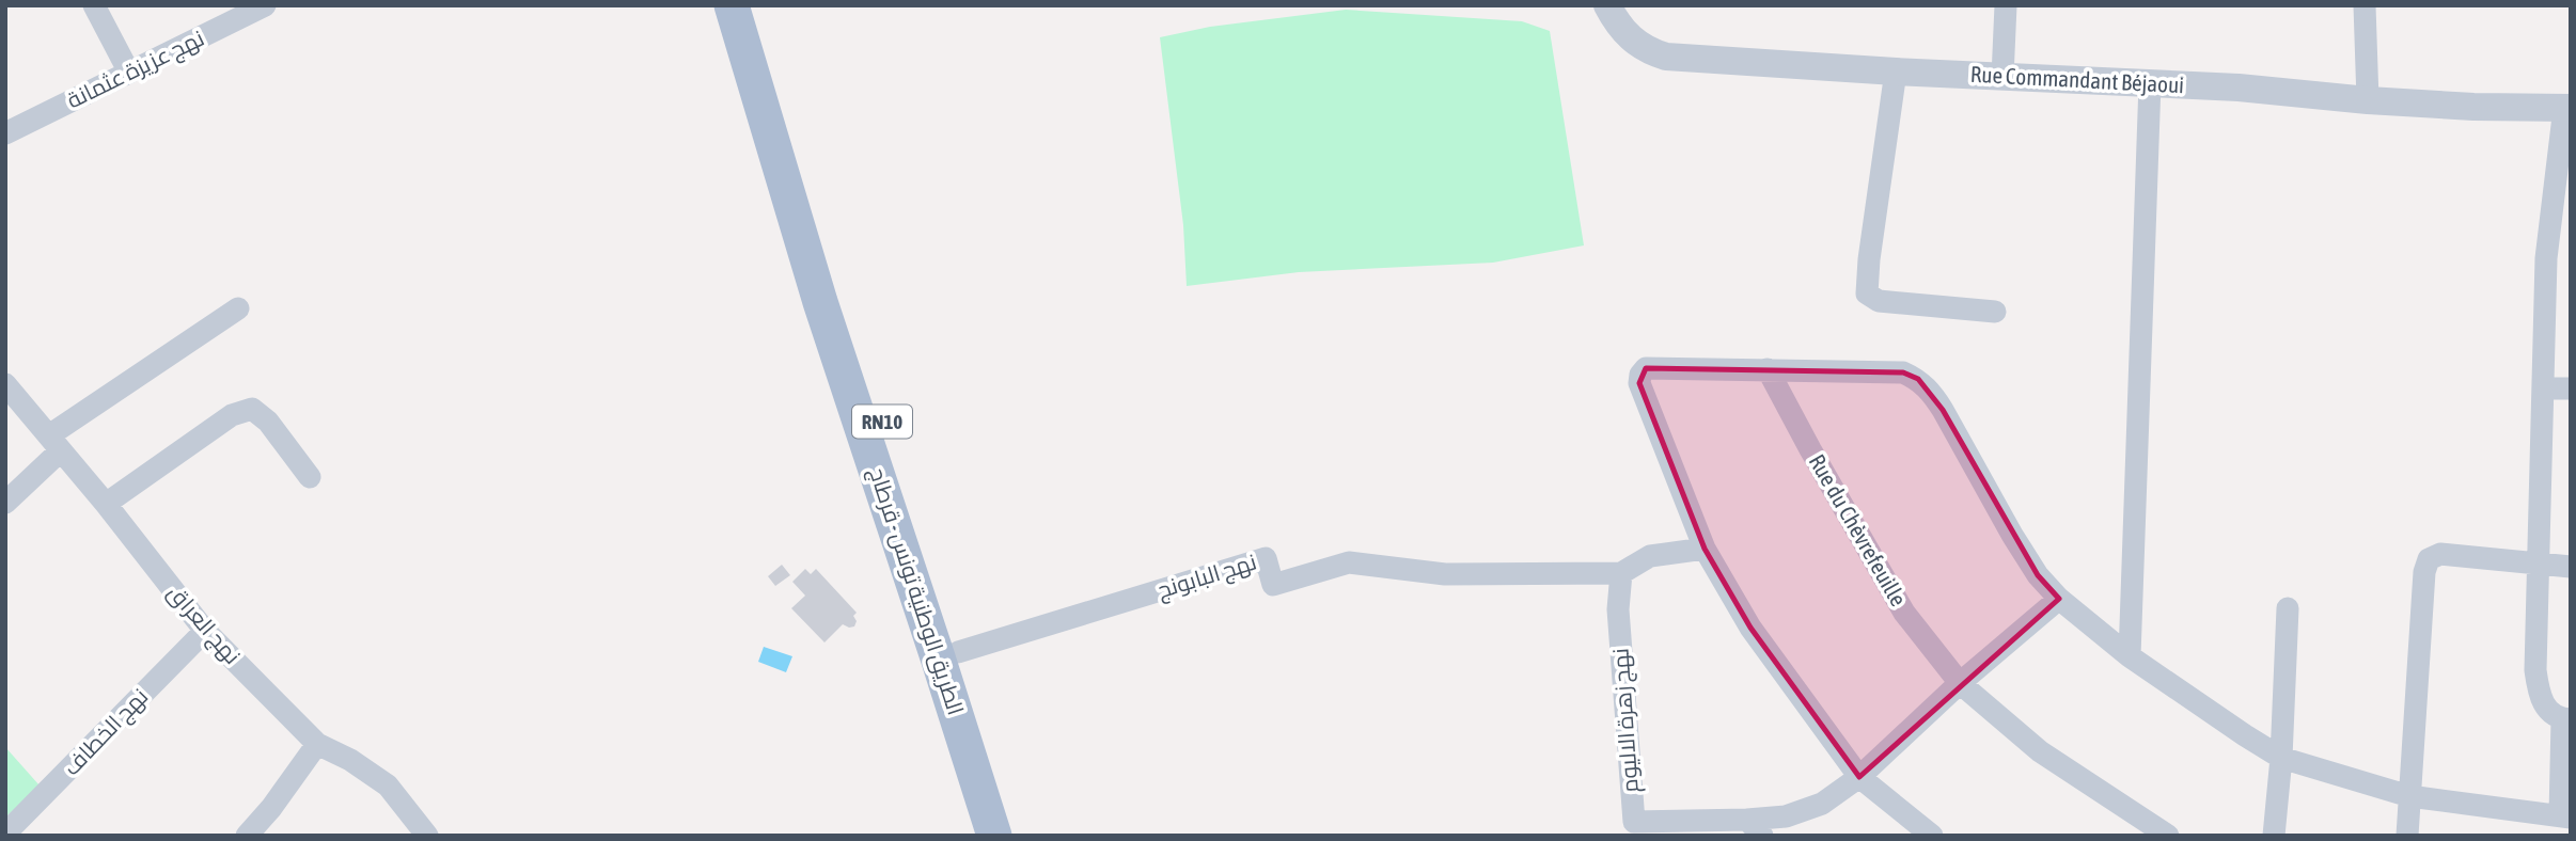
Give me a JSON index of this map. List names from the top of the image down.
{
  "streets": {
    "main road": ["RN10", "الطريق الوطنية تونس - قرطاج"],
    "street": [
      "نهج عزيزة عثمانة",
      "Rue Commandant Béjaoui",
      "Rue du Chèvrefeuille",
      "نهج البابونج",
      "نهج العراق",
      "نهج زهرة الاليوم",
      "نهج الخطاف"
    ]
  },
  "crossings": [
    ["نهج البابونج", "الطريق الوطنية تونس - قرطاج"],
    ["نهج البابونج", "نهج زهرة الاليوم"],
    ["نهج العراق", "نهج الخطاف"]
  ]
}
